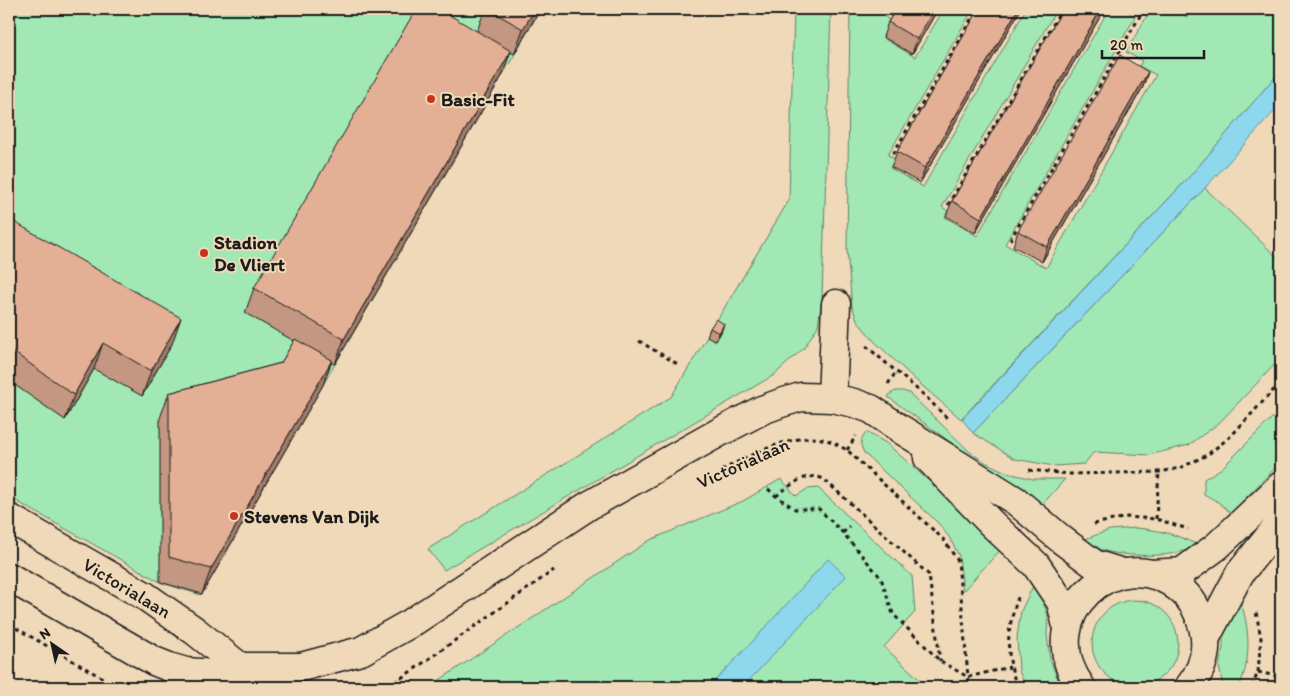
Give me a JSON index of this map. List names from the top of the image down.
{
  "streets": {
    "street": ["Victorialaan"]
  },
  "places": ["Basic-Fit", "Stadion De Vliert", "Stevens Van Dijk"],
  "scale_bar": "20 m",
  "north": "top left"
}
